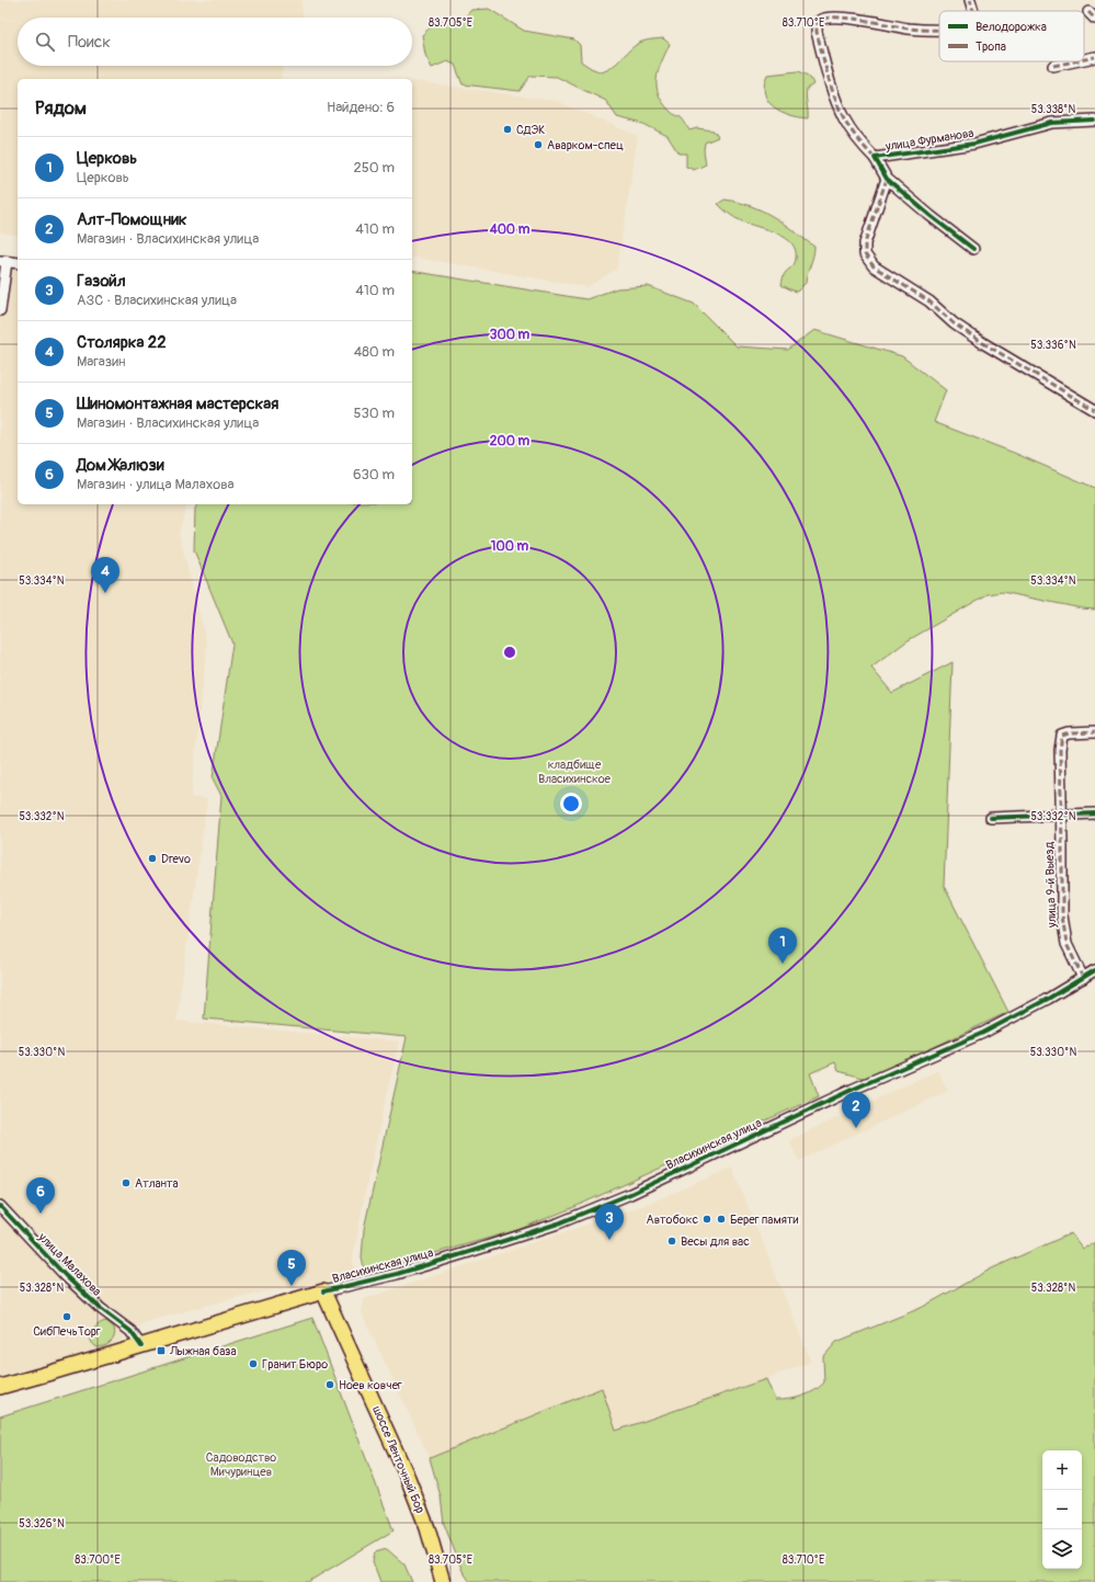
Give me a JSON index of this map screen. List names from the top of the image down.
{
  "streets": {
    "highway": ["Власихинская улица", "шоссе Ленточный Бор"],
    "street": ["улица Фурманова", "улица 9-й Выезд", "улица Малахова"]
  },
  "crossings": [
    ["улица 9-й Выезд", "Власихинская улица"],
    ["Власихинская улица", "улица Малахова"],
    ["Власихинская улица", "шоссе Ленточный Бор"]
  ],
  "parks": ["кладбище Власихинское", "Садоводство Мичуринцев"],
  "places": {
    "other": [
      "СДЭК",
      "Аварком-спец",
      "Drevo",
      "Атланта",
      "Автобокс",
      "Берег памяти",
      "Весы для вас",
      "СибПечьТорг",
      "Гранит Бюро",
      "Ноев ковчег"
    ],
    "transit": ["Лыжная база"]
  },
  "legend": ["Велодорожка", "Тропа"],
  "page": {
    "search": "Поиск",
    "heading": ["Рядом", "Найдено: 6"],
    "list": [
      {
        "mark": "1",
        "name": "Церковь",
        "note": "Церковь",
        "value": "250 m"
      },
      {
        "mark": "2",
        "name": "Алт-Помощник",
        "note": "Магазин · Власихинская улица",
        "value": "410 m"
      },
      {
        "mark": "3",
        "name": "Газойл",
        "note": "АЗС · Власихинская улица",
        "value": "410 m"
      },
      {
        "mark": "4",
        "name": "Столярка 22",
        "note": "Магазин",
        "value": "480 m"
      },
      {
        "mark": "5",
        "name": "Шиномонтажная мастерская",
        "note": "Магазин · Власихинская улица",
        "value": "530 m"
      },
      {
        "mark": "6",
        "name": "Дом Жалюзи",
        "note": "Магазин · улица Малахова",
        "value": "630 m"
      }
    ],
    "pins": [
      "4",
      "1",
      "2",
      "6",
      "3",
      "5"
    ],
    "map_buttons": ["+", "−"]
  },
  "coordinates": [
    "83.705°E",
    "83.710°E",
    "53.338°N",
    "53.336°N",
    "53.334°N",
    "53.332°N",
    "53.330°N",
    "53.328°N",
    "53.326°N",
    "83.700°E"
  ],
  "rings": [
    "400 m",
    "300 m",
    "200 m",
    "100 m"
  ]
}
